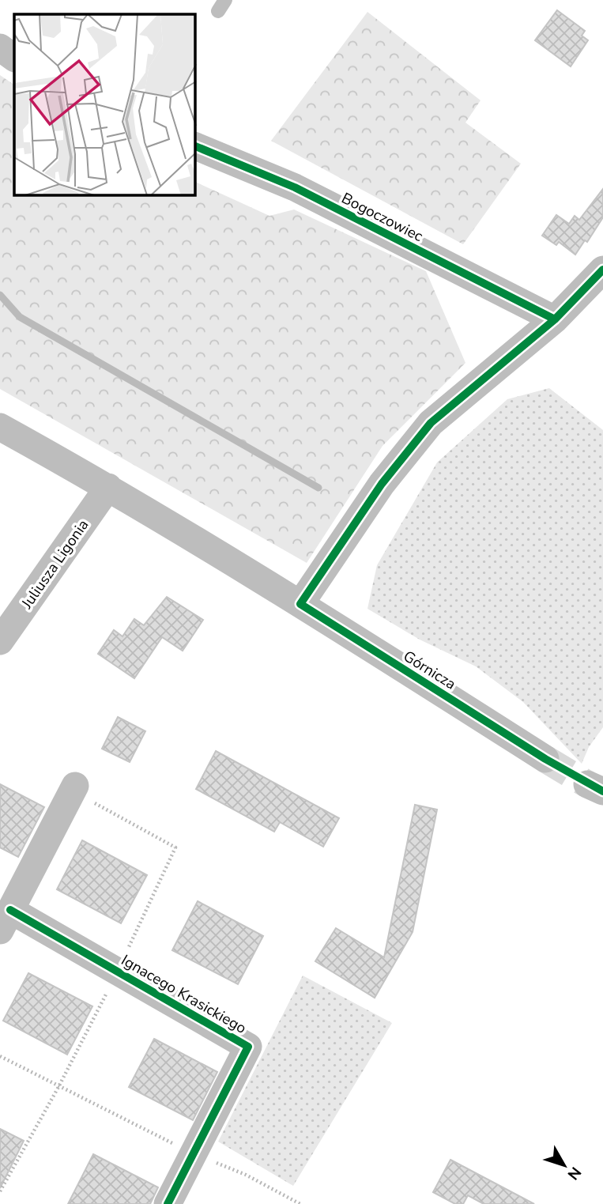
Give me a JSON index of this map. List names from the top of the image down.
{
  "streets": {
    "street": [
      "Bogoczowiec",
      "Juliusza Ligonia",
      "Górnicza",
      "Ignacego Krasickiego"
    ]
  },
  "crossings": [
    ["Juliusza Ligonia", "Górnicza"]
  ],
  "north": "bottom right"
}
